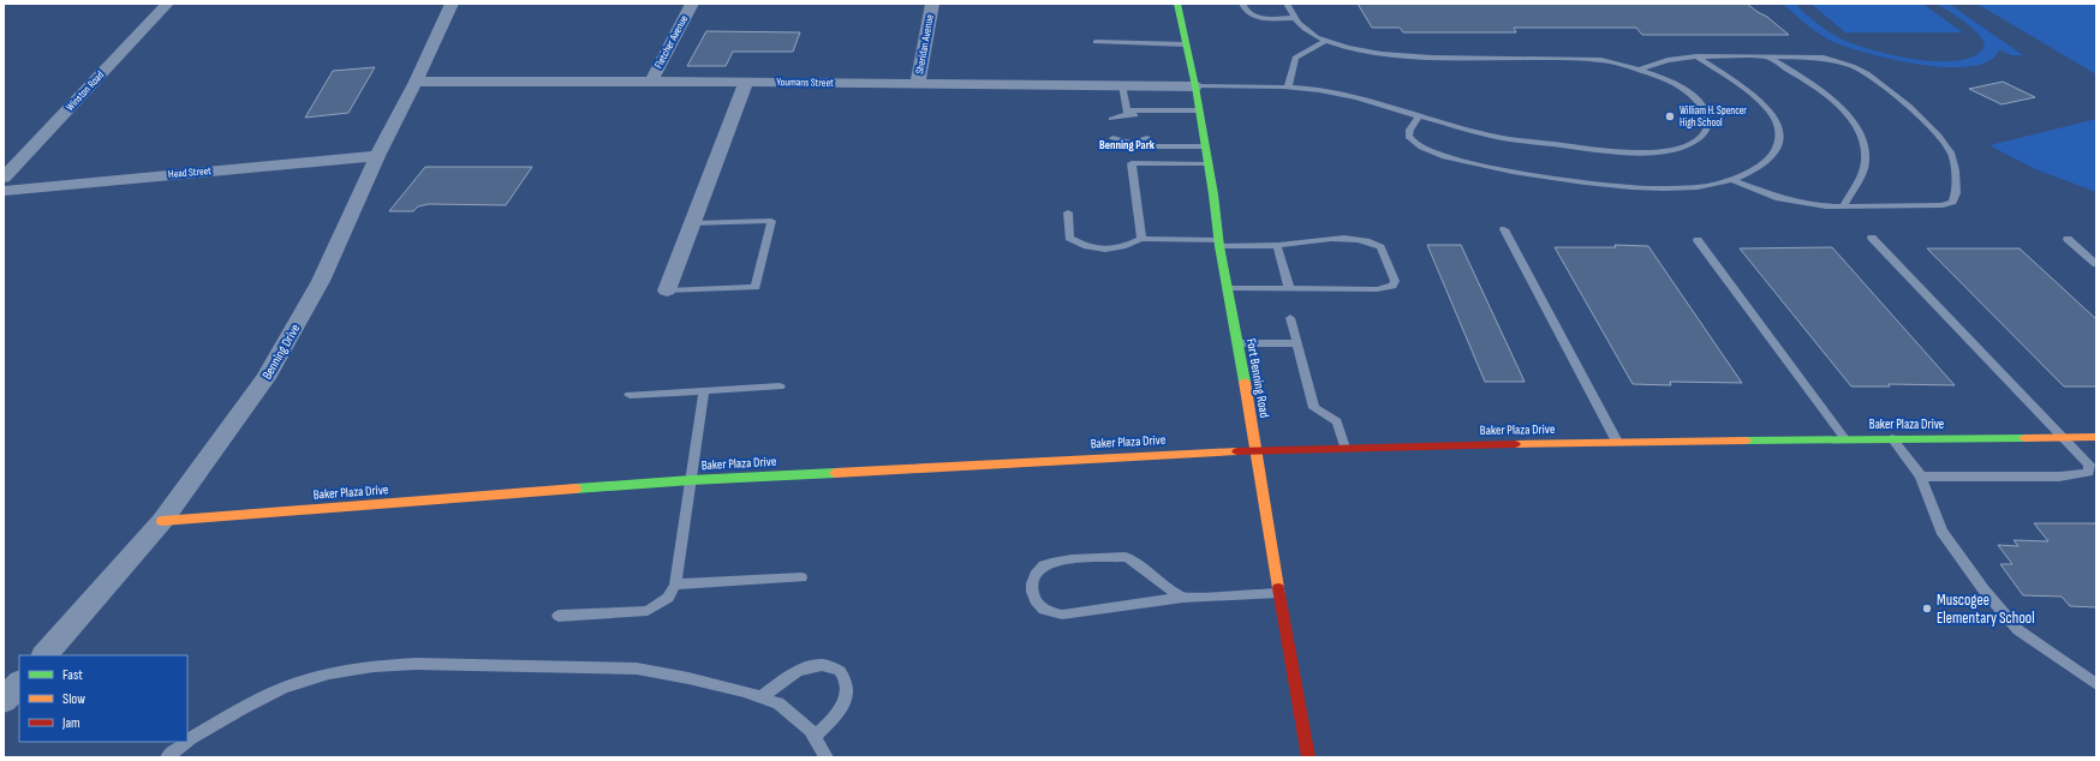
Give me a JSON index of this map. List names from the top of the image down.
{
  "streets": {
    "street": [
      "Fletcher Avenue",
      "Sheridan Avenue",
      "Youmans Street",
      "Winston Road",
      "Head Street",
      "Benning Drive",
      "Fort Benning Road",
      "Baker Plaza Drive"
    ]
  },
  "crossings": [
    ["Fletcher Avenue", "Youmans Street"],
    ["Sheridan Avenue", "Youmans Street"],
    ["Youmans Street", "Benning Drive"],
    ["Youmans Street", "Fort Benning Road"],
    ["Head Street", "Benning Drive"],
    ["Benning Drive", "Baker Plaza Drive"],
    ["Fort Benning Road", "Baker Plaza Drive"]
  ],
  "districts": ["Benning Park"],
  "places": ["William H. Spencer High School", "Muscogee Elementary School"],
  "legend": ["Fast", "Slow", "Jam"]
}
